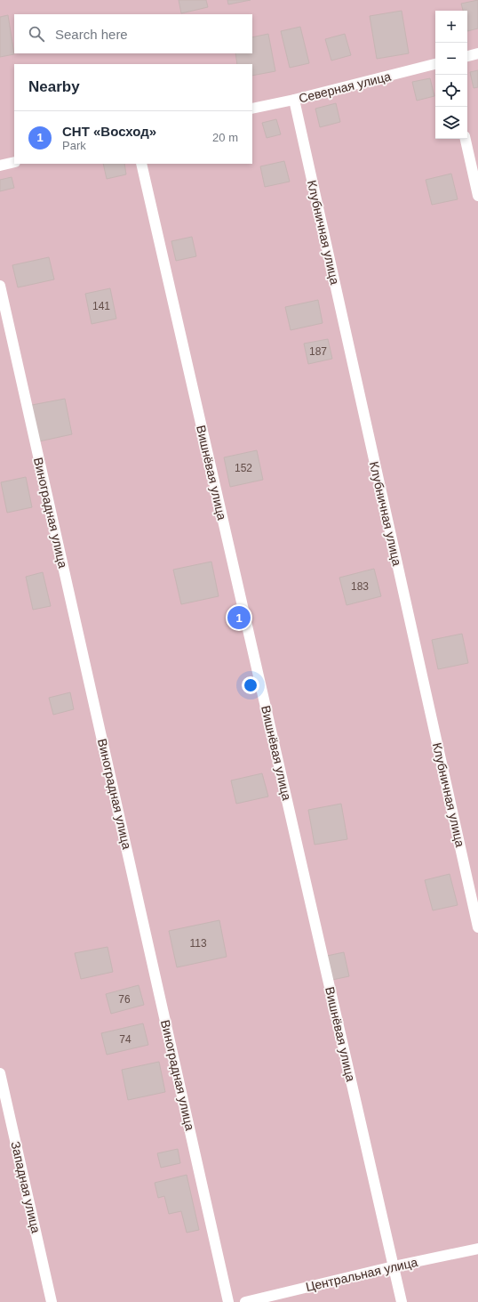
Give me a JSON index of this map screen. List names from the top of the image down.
{
  "streets": {
    "street": [
      "Северная улица",
      "Клубничная улица",
      "Вишнёвая улица",
      "Виноградная улица",
      "Западная улица",
      "Центральная улица"
    ]
  },
  "crossings": [
    ["Северная улица", "Клубничная улица"],
    ["Вишнёвая улица", "Центральная улица"]
  ],
  "house_numbers": [
    "141",
    "187",
    "152",
    "183",
    "113",
    "76",
    "74"
  ],
  "page": {
    "map_buttons": ["+", "−"],
    "search": "Search here",
    "heading": "Nearby",
    "list": [
      {
        "mark": "1",
        "name": "СНТ «Восход»",
        "note": "Park",
        "value": "20 m"
      }
    ],
    "pins": "1"
  }
}
